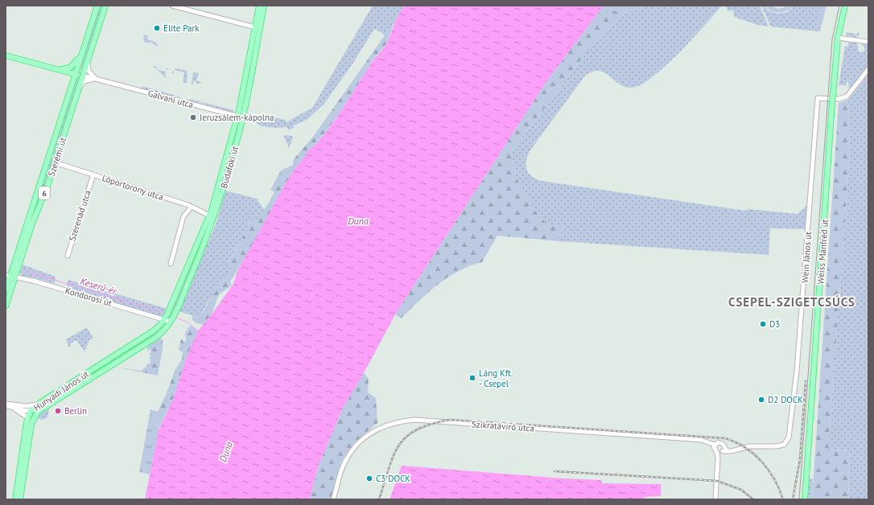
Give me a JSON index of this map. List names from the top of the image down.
{
  "streets": {
    "main road": [
      "Galvani utca",
      "Szerémi út",
      "Budafoki út",
      "6",
      "Weiss Manfréd út",
      "Hunyadi János út"
    ],
    "street": [
      "Lőportorony utca",
      "Szerenád utca",
      "Wein János út",
      "Kondorosi út",
      "Szikratávíró utca"
    ]
  },
  "crossings": [
    ["Galvani utca", "Szerémi út"],
    ["Galvani utca", "Budafoki út"],
    ["Szerémi út", "Lőportorony utca"],
    ["Szerémi út", "Kondorosi út"],
    ["Budafoki út", "Lőportorony utca"],
    ["Budafoki út", "Kondorosi út"],
    ["Budafoki út", "Hunyadi János út"],
    ["Lőportorony utca", "Szerenád utca"],
    ["Wein János út", "Szikratávíró utca"],
    ["Kondorosi út", "Hunyadi János út"]
  ],
  "districts": ["CSEPEL-SZIGETCSÚCS"],
  "water": ["Duna", "Keserű-ér"],
  "places": [
    "Elite Park",
    "Jeruzsálem-kápolna",
    "D3",
    "Láng Kft. - Csepel",
    "D2 DOCK",
    "Berlin",
    "C3 DOCK"
  ]
}
